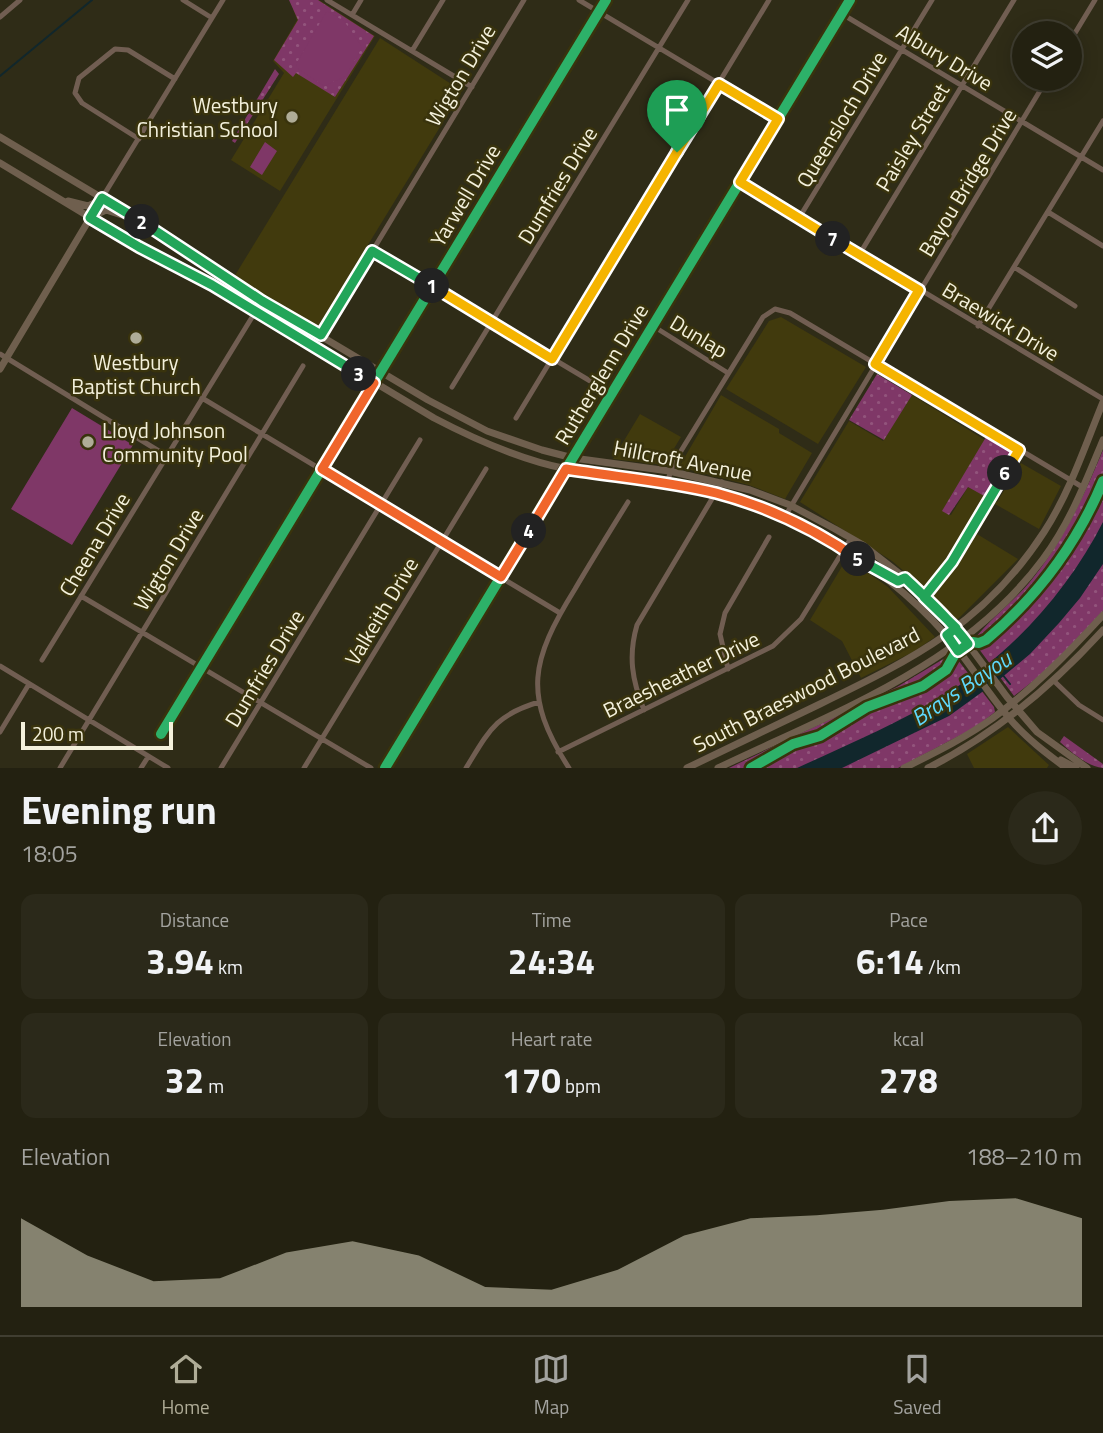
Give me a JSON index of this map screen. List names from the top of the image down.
{
  "streets": {
    "main road": ["Hillcroft Avenue", "South Braeswood Boulevard"],
    "street": [
      "Albury Drive",
      "Wigton Drive",
      "Queensloch Drive",
      "Paisley Street",
      "Bayou Bridge Drive",
      "Dumfries Drive",
      "Yarwell Drive",
      "Braewick Drive",
      "Dunlap",
      "Rutherglenn Drive",
      "Cheena Drive",
      "Valkeith Drive",
      "Braesheather Drive"
    ]
  },
  "crossings": [
    ["Albury Drive", "Queensloch Drive"],
    ["Albury Drive", "Paisley Street"],
    ["Albury Drive", "Bayou Bridge Drive"],
    ["Albury Drive", "Rutherglenn Drive"],
    ["Wigton Drive", "Hillcroft Avenue"],
    ["Queensloch Drive", "Braewick Drive"],
    ["Paisley Street", "Braewick Drive"],
    ["Bayou Bridge Drive", "Braewick Drive"],
    ["Bayou Bridge Drive", "Hillcroft Avenue"],
    ["Yarwell Drive", "Hillcroft Avenue"],
    ["Braewick Drive", "Rutherglenn Drive"],
    ["Braewick Drive", "South Braeswood Boulevard"],
    ["Dunlap", "Rutherglenn Drive"],
    ["Rutherglenn Drive", "Hillcroft Avenue"],
    ["Hillcroft Avenue", "Cheena Drive"],
    ["Hillcroft Avenue", "Braesheather Drive"],
    ["Hillcroft Avenue", "South Braeswood Boulevard"]
  ],
  "water": ["Brays Bayou"],
  "places": ["Westbury Christian School", "Westbury Baptist Church", "Lloyd Johnson Community Pool"],
  "scale_bar": "200 m",
  "page": {
    "pins": [
      "2",
      "7",
      "1",
      "3",
      "6",
      "4",
      "5"
    ],
    "scale": "200 m",
    "heading": ["Evening run", "18:05"],
    "stats": [
      ["Distance", "3.94 km"],
      ["Time", "24:34"],
      ["Pace", "6:14 /km"],
      ["Elevation", "32 m"],
      ["Heart rate", "170 bpm"],
      ["kcal", "278"]
    ],
    "chart": ["Elevation", "188–210 m"],
    "tabs": ["Home", "Map", "Saved"]
  }
}
